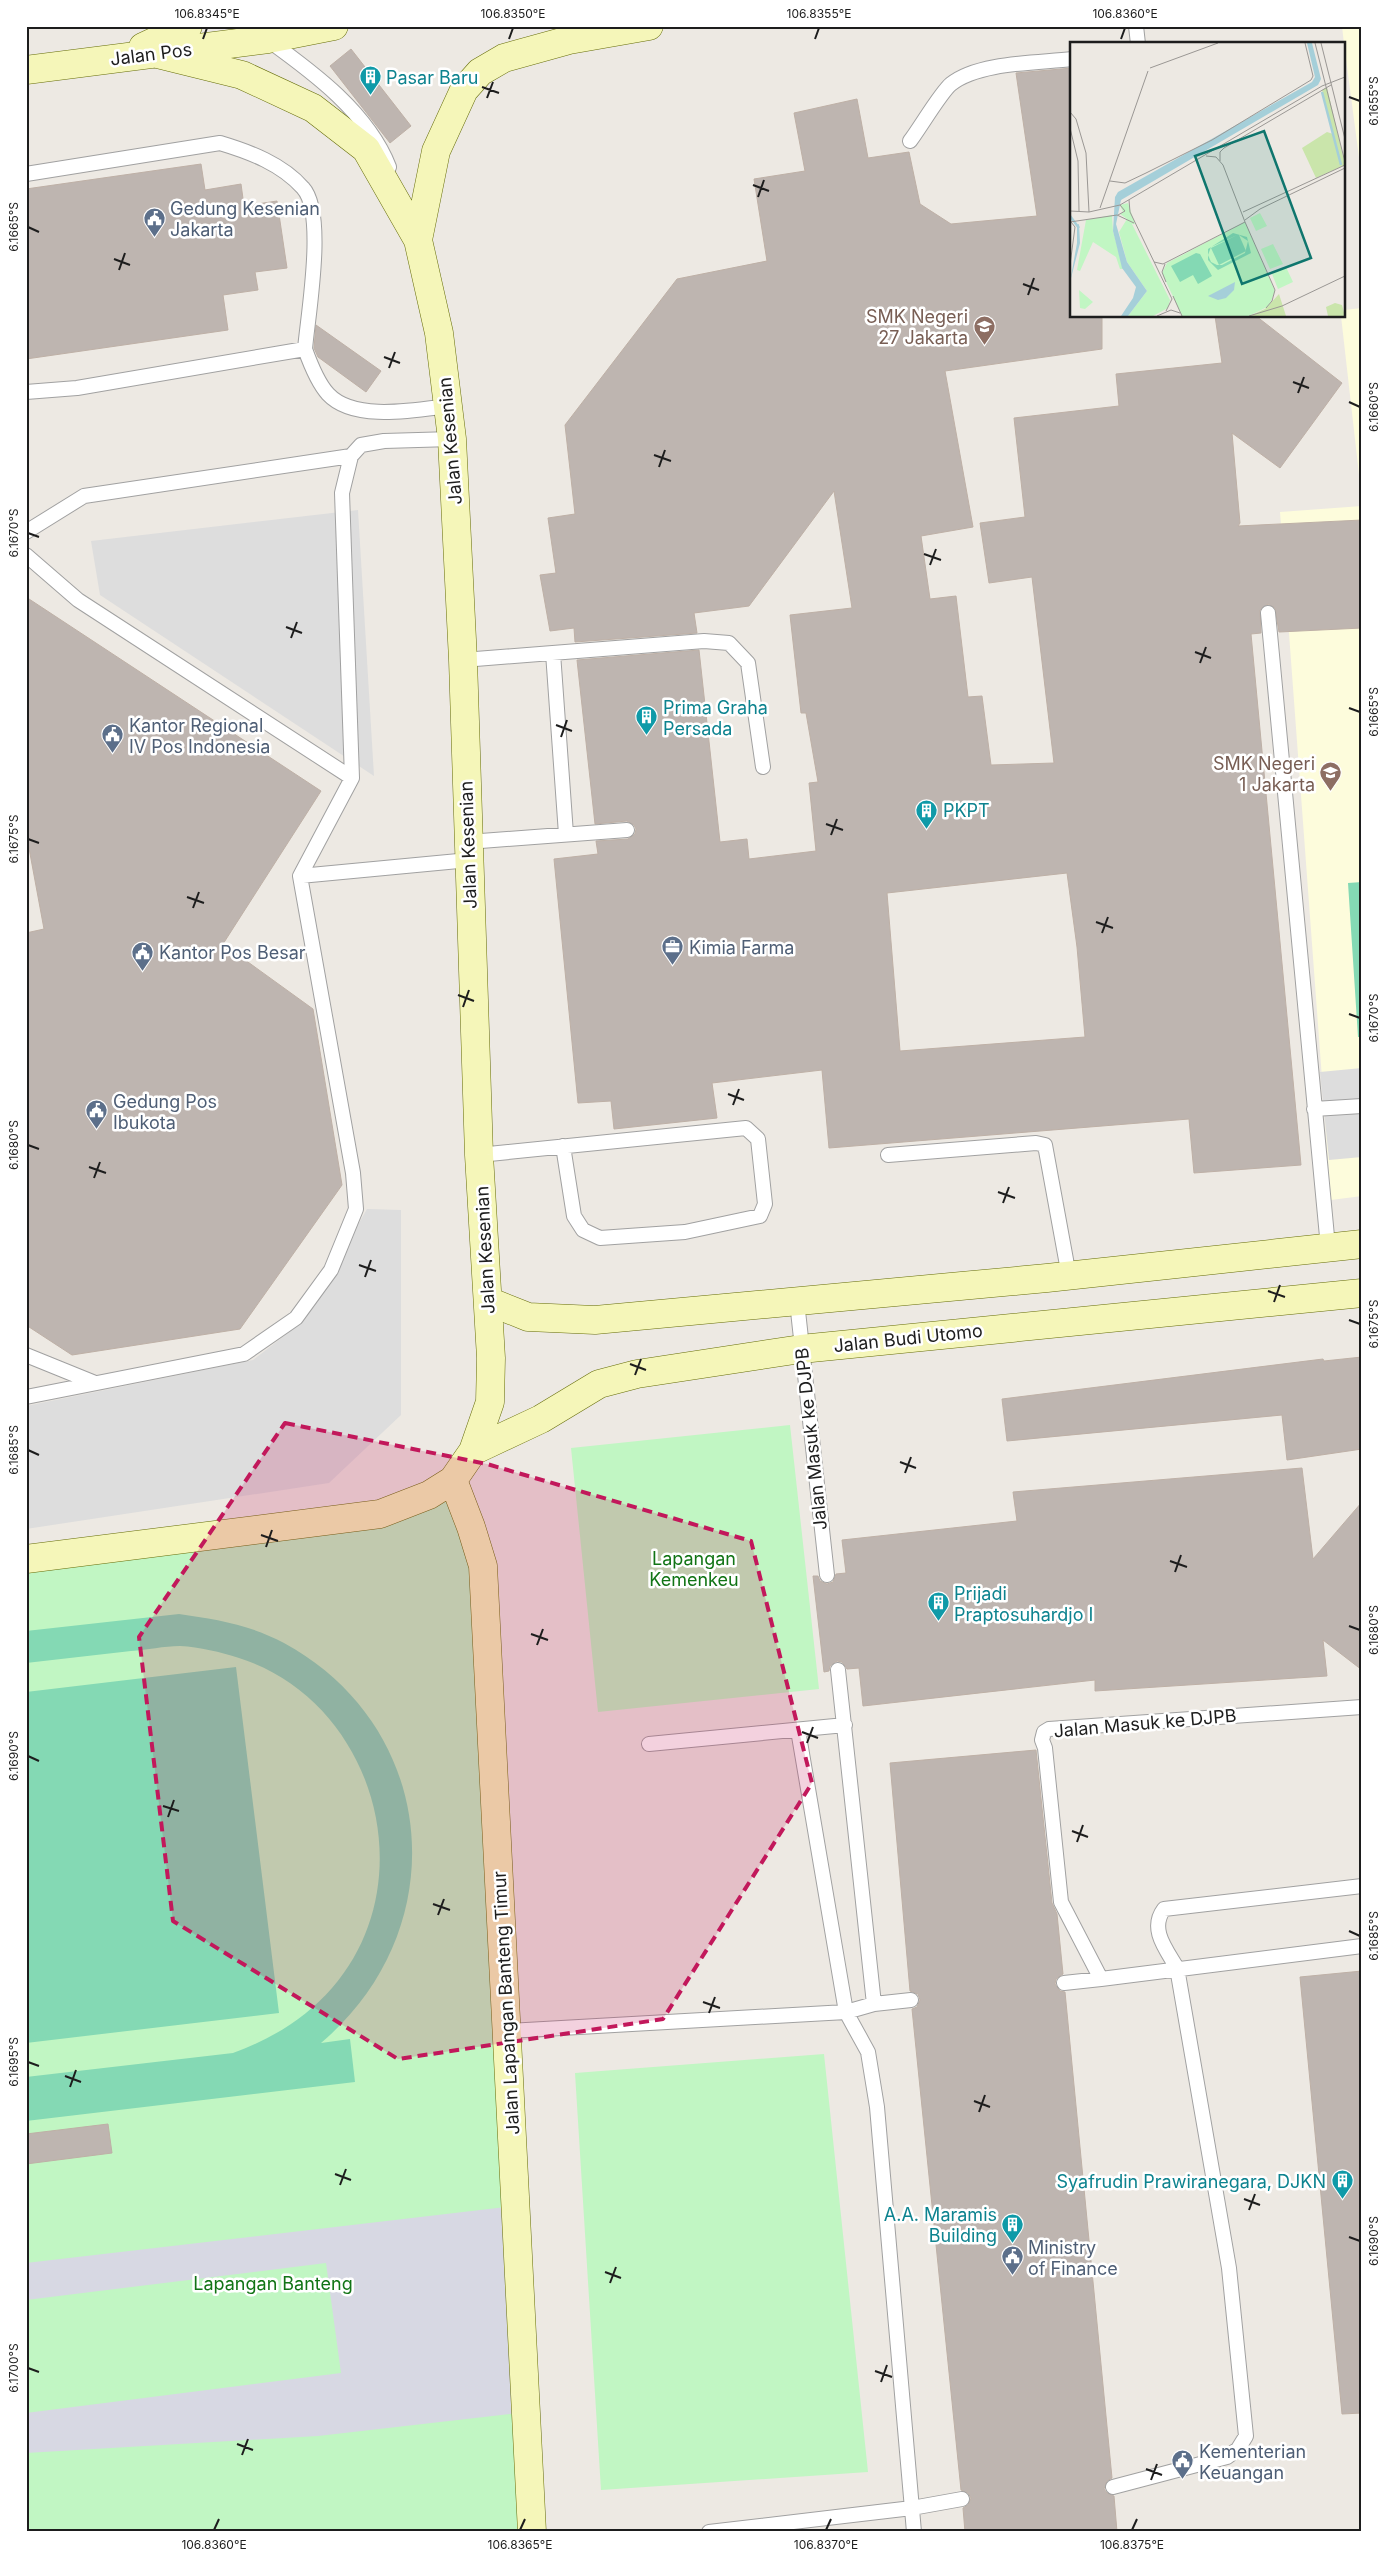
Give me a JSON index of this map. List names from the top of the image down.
{
  "streets": {
    "street": [
      "Jalan Pos",
      "Jalan Kesenian",
      "Jalan Budi Utomo",
      "Jalan Lapangan Banteng Timur"
    ],
    "lane": ["Jalan Masuk ke DJPB"]
  },
  "crossings": [
    ["Jalan Kesenian", "Jalan Budi Utomo"],
    ["Jalan Budi Utomo", "Jalan Masuk ke DJPB"]
  ],
  "parks": ["Lapangan Kemenkeu", "Lapangan Banteng"],
  "places": {
    "building": [
      "Pasar Baru",
      "Prima Graha Persada",
      "PKPT",
      "Prijadi Praptosuhardjo I",
      "Syafrudin Prawiranegara, DJKN",
      "A.A. Maramis Building"
    ],
    "public building": [
      "Gedung Kesenian Jakarta",
      "Kantor Regional IV Pos Indonesia",
      "Kantor Pos Besar",
      "Gedung Pos Ibukota",
      "Ministry of Finance",
      "Kementerian Keuangan"
    ],
    "school or university": ["SMK Negeri 27 Jakarta", "SMK Negeri 1 Jakarta"],
    "office": ["Kimia Farma"]
  },
  "coordinates": [
    "106.8345°E",
    "106.8350°E",
    "106.8355°E",
    "106.8360°E",
    "6.1655°S",
    "6.1665°S",
    "6.1660°S",
    "6.1670°S",
    "6.1675°S",
    "6.1680°S",
    "6.1685°S",
    "6.1690°S",
    "6.1695°S",
    "6.1700°S",
    "106.8365°E",
    "106.8370°E",
    "106.8375°E"
  ]
}
